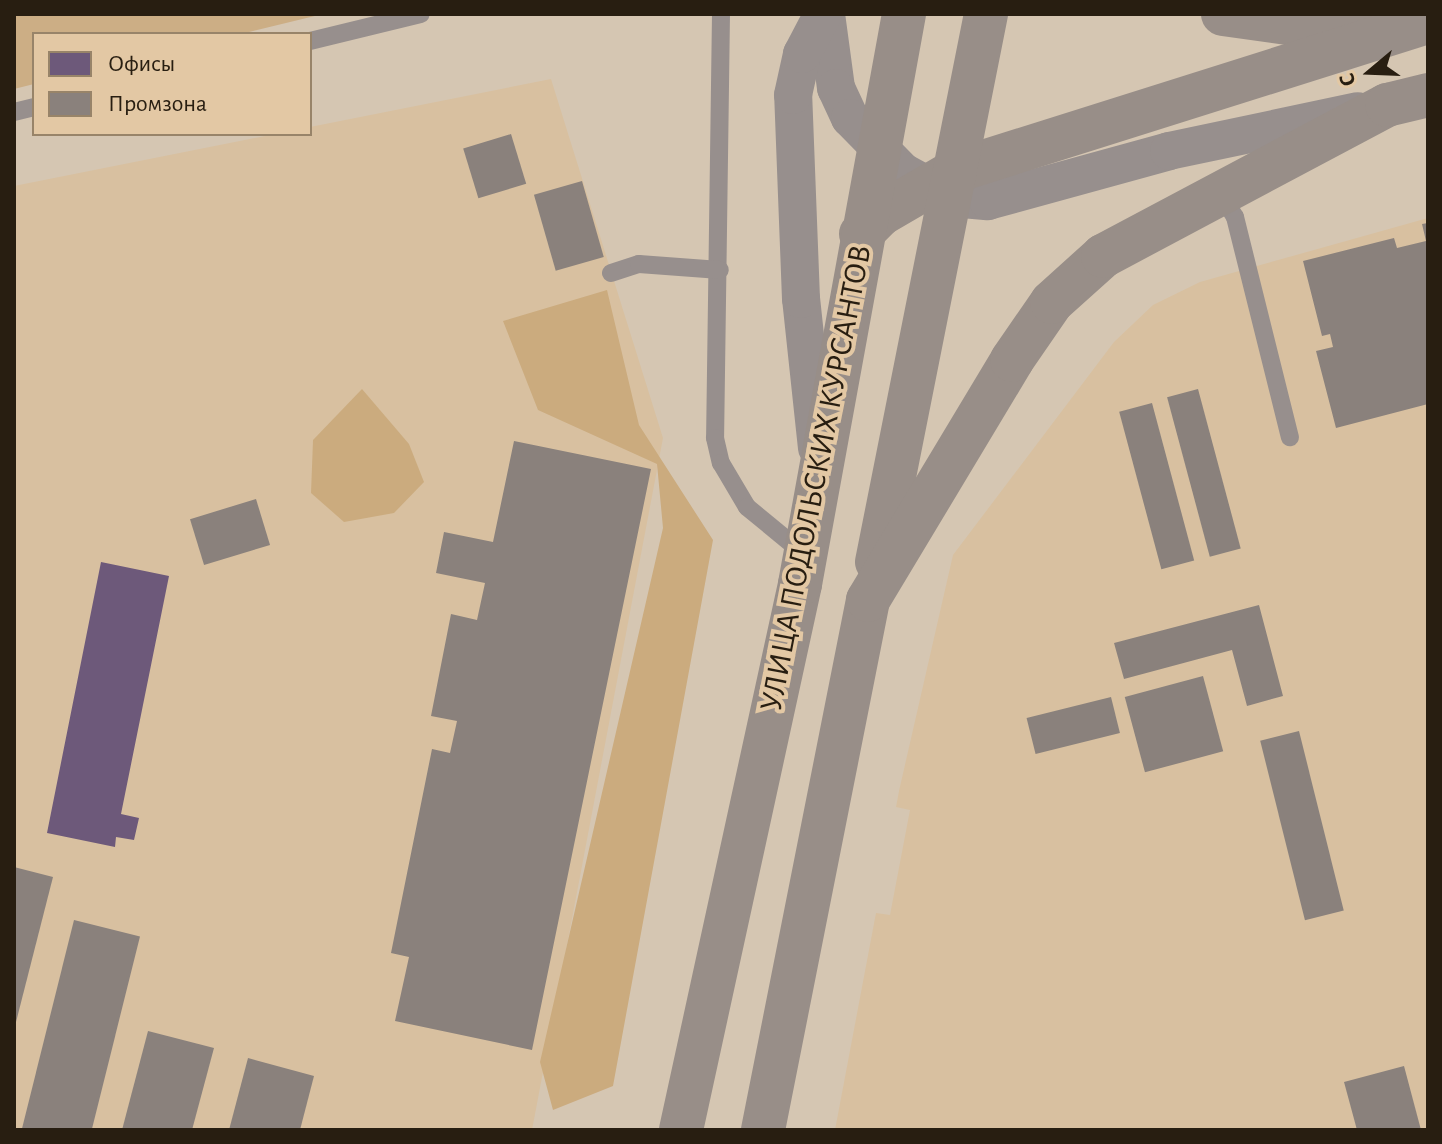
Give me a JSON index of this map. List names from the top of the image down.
{
  "streets": {
    "main road": ["УЛИЦА ПОДОЛЬСКИХ КУРСАНТОВ"]
  },
  "legend": ["Офисы", "Промзона"],
  "north": "left"
}
